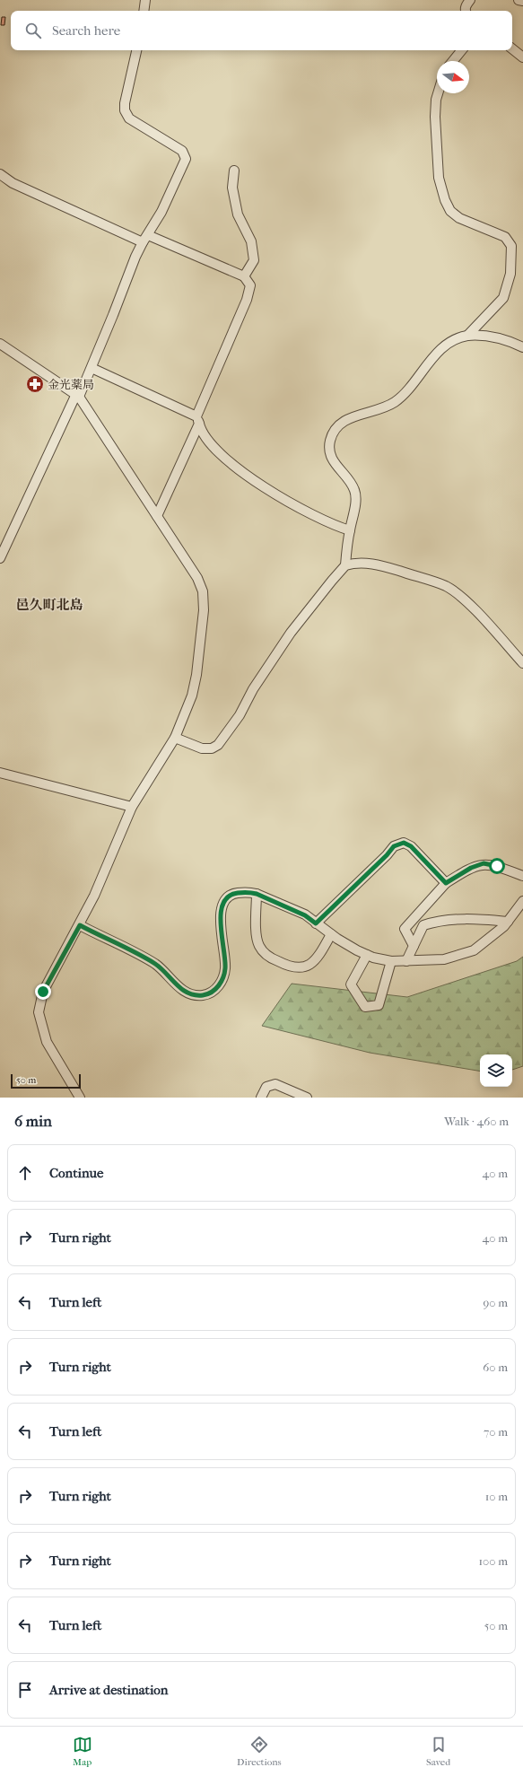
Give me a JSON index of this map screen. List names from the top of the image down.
{
  "districts": ["邑久町北島"],
  "places": {
    "pharmacy": ["金光薬局"]
  },
  "scale_bar": "50 m",
  "north": "right",
  "page": {
    "search": "Search here",
    "scale": "50 m",
    "heading": ["6 min", "Walk · 460 m"],
    "list": [
      ["Continue", "40 m"],
      ["Turn right", "40 m"],
      ["Turn left", "90 m"],
      ["Turn right", "60 m"],
      ["Turn left", "70 m"],
      ["Turn right", "10 m"],
      ["Turn right", "100 m"],
      ["Turn left", "50 m"],
      "Arrive at destination"
    ],
    "nav": ["Map", "Directions", "Saved"]
  }
}
